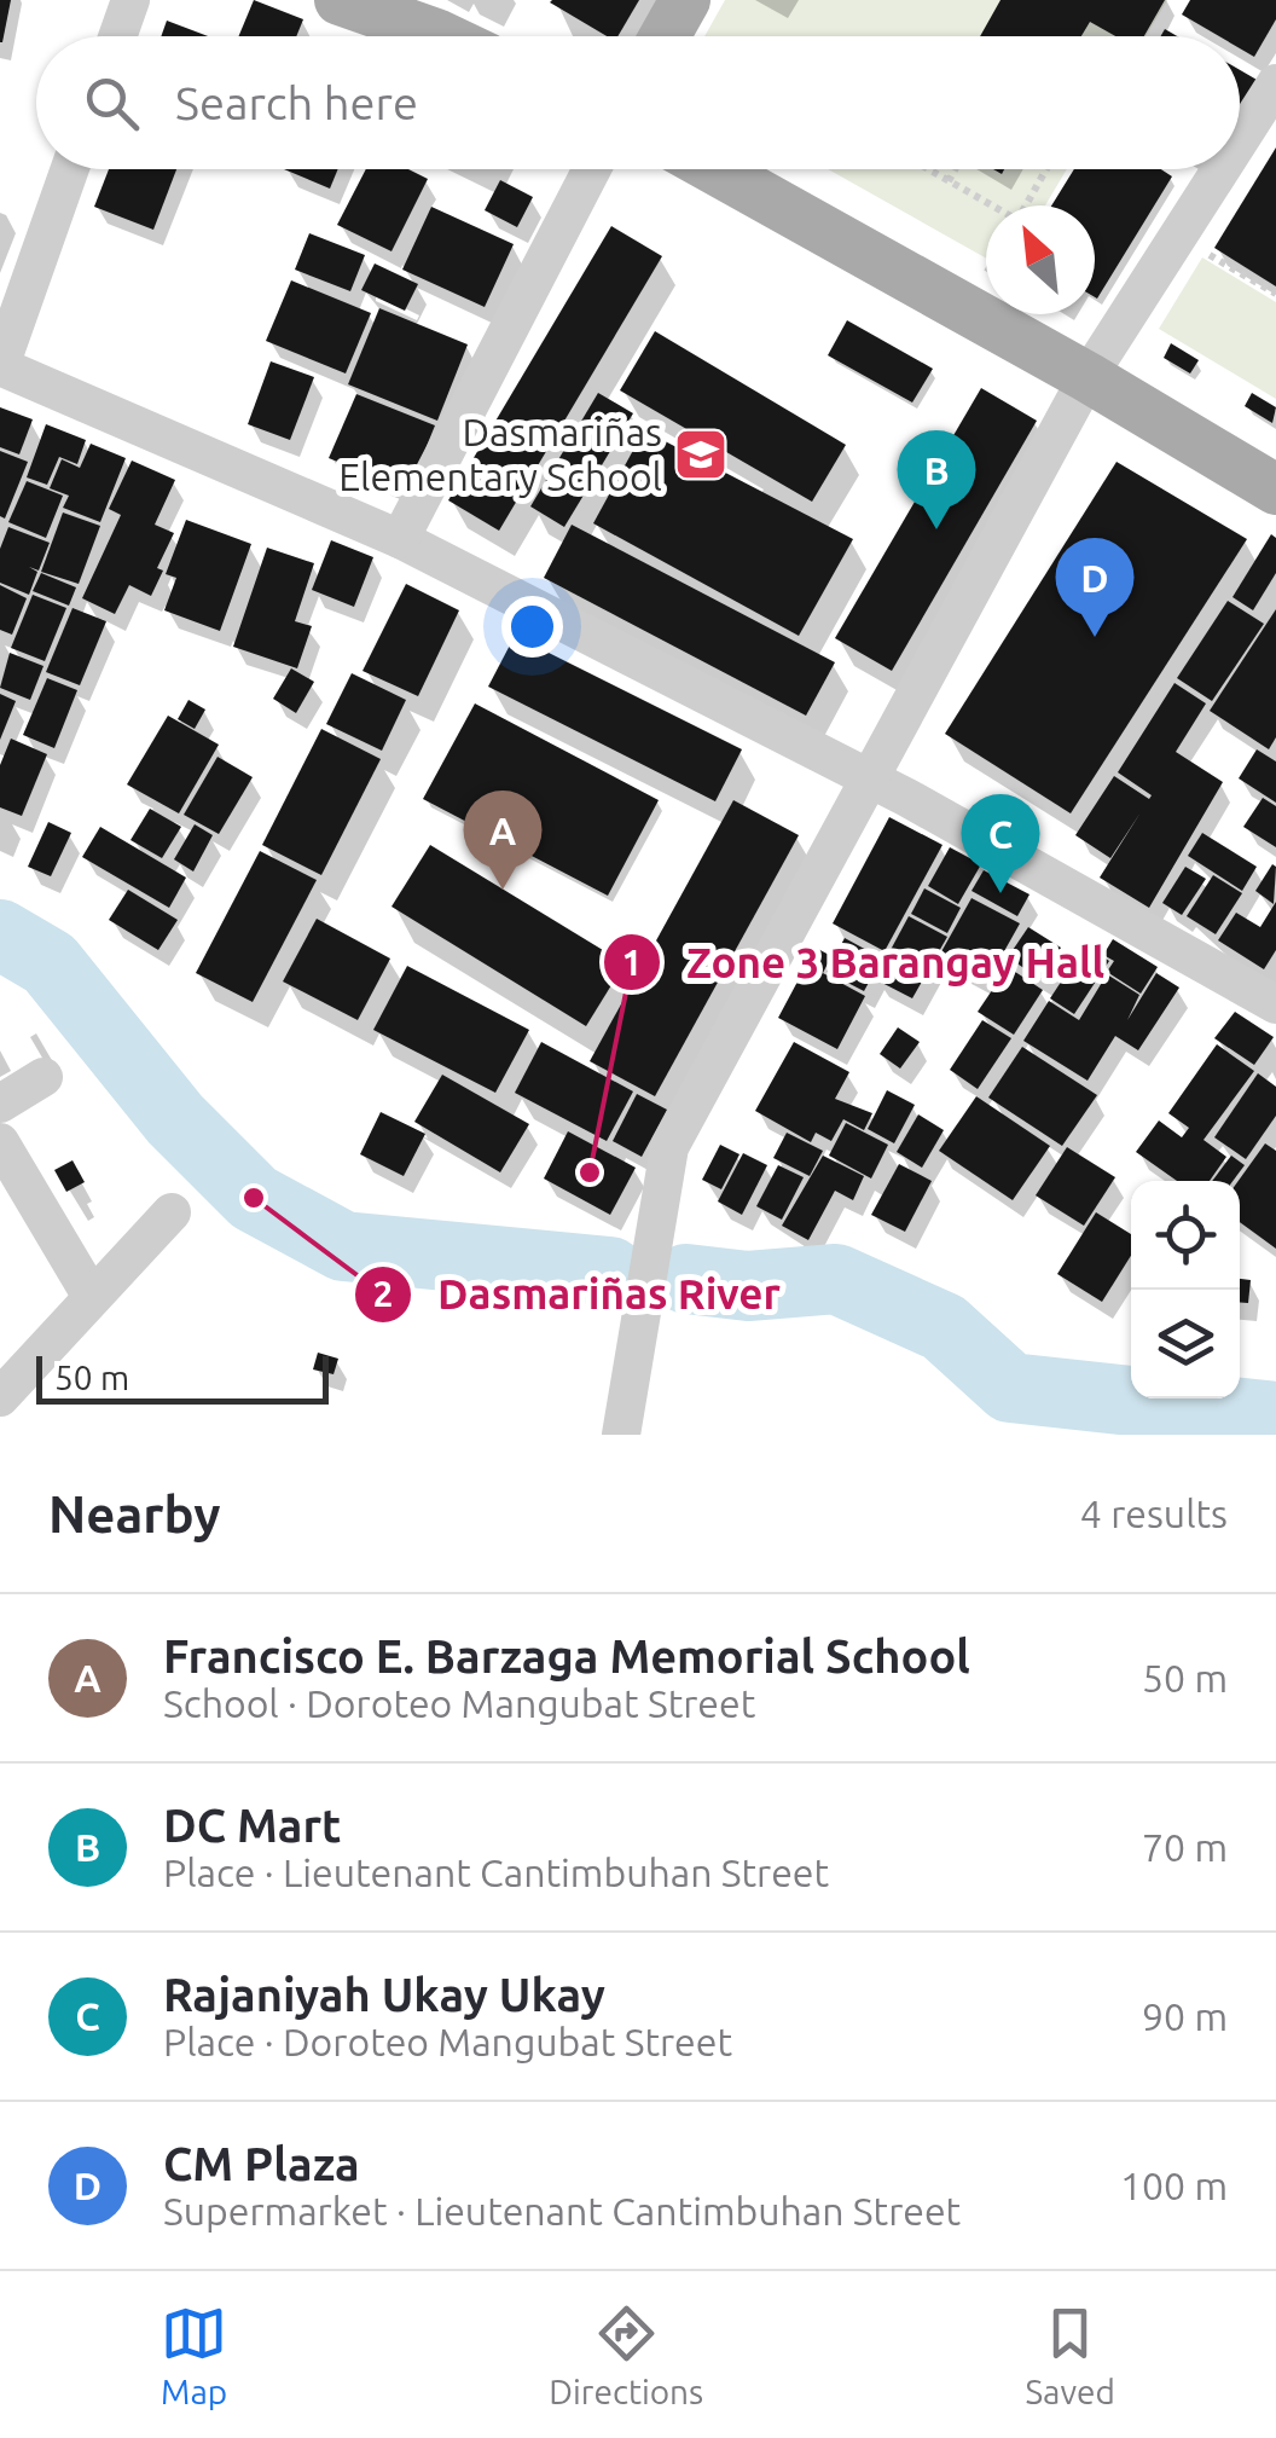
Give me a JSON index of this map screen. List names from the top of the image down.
{
  "places": {
    "school or university": ["Dasmariñas Elementary School"],
    "other": ["Zone 3 Barangay Hall", "Dasmariñas River"]
  },
  "scale_bar": "50 m",
  "north": "top left",
  "page": {
    "search": "Search here",
    "pins": [
      "B",
      "D",
      "A",
      "C"
    ],
    "scale": "50 m",
    "heading": ["Nearby", "4 results"],
    "list": [
      {
        "mark": "A",
        "name": "Francisco E. Barzaga Memorial School",
        "note": "School · Doroteo Mangubat Street",
        "value": "50 m"
      },
      {
        "mark": "B",
        "name": "DC Mart",
        "note": "Place · Lieutenant Cantimbuhan Street",
        "value": "70 m"
      },
      {
        "mark": "C",
        "name": "Rajaniyah Ukay Ukay",
        "note": "Place · Doroteo Mangubat Street",
        "value": "90 m"
      },
      {
        "mark": "D",
        "name": "CM Plaza",
        "note": "Supermarket · Lieutenant Cantimbuhan Street",
        "value": "100 m"
      }
    ],
    "nav": ["Map", "Directions", "Saved"]
  }
}
